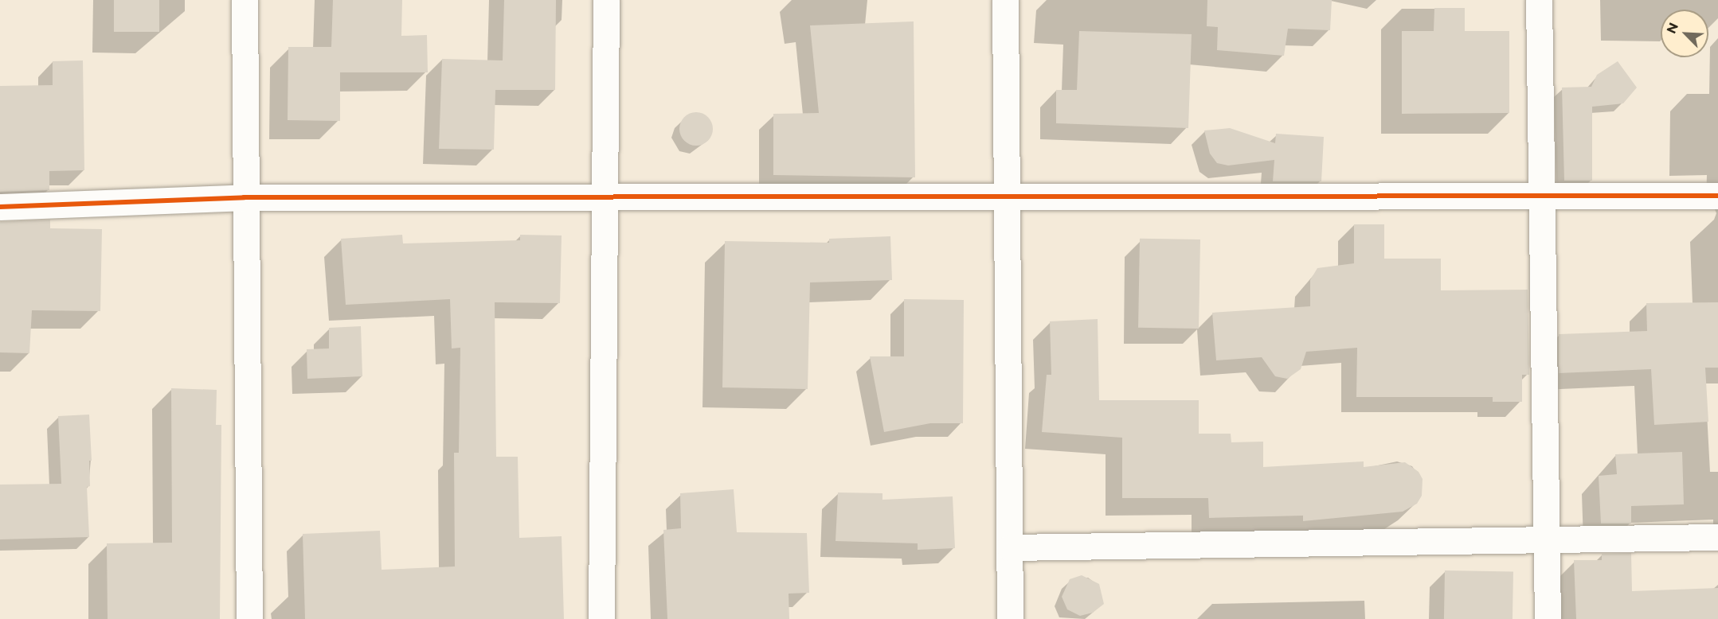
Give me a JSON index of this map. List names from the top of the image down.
{
  "north": "top left"
}
